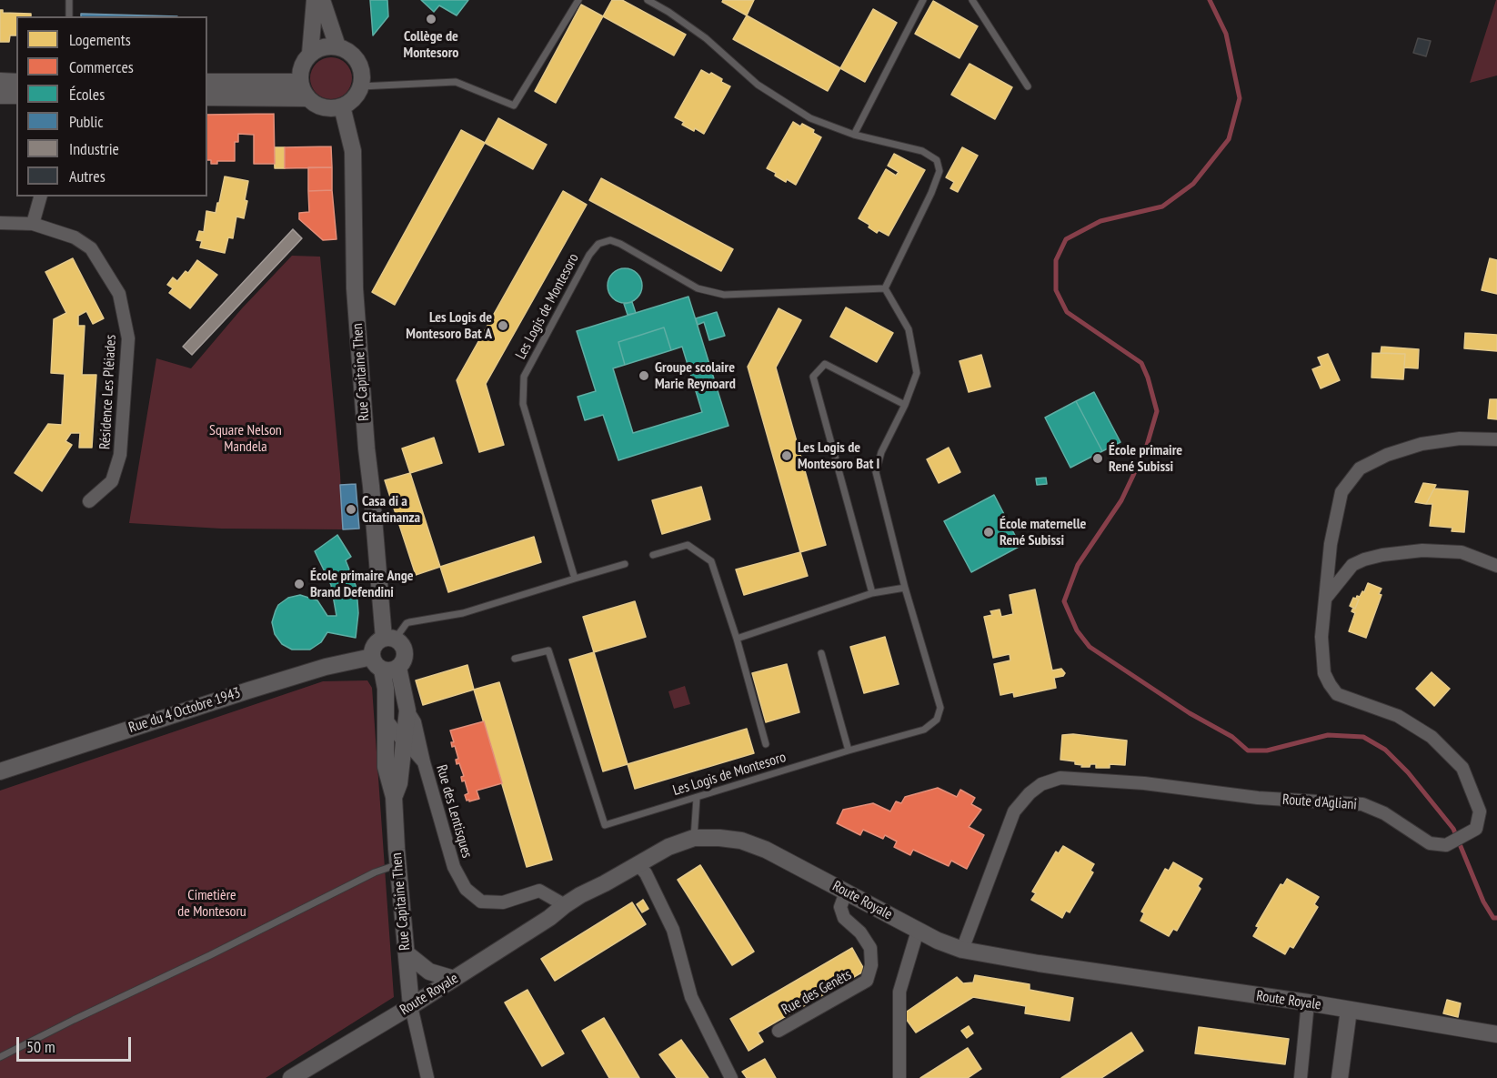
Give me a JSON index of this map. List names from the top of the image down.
{
  "streets": {
    "main road": ["Rue Capitaine Then", "Rue du 4 Octobre 1943", "Route Royale"],
    "street": [
      "Résidence Les Pléiades",
      "Route d'Agliani",
      "Rue des Lentisques",
      "Rue des Genêts"
    ],
    "lane": ["Les Logis de Montesoro"]
  },
  "crossings": [
    ["Rue Capitaine Then", "Rue du 4 Octobre 1943"],
    ["Rue Capitaine Then", "Rue des Lentisques"],
    ["Rue Capitaine Then", "Route Royale"],
    ["Route d'Agliani", "Route Royale"],
    ["Rue des Lentisques", "Route Royale"],
    ["Route Royale", "Rue des Genêts"]
  ],
  "parks": ["Square Nelson Mandela", "Cimetière de Montesoru"],
  "places": [
    "Collège de Montesoro",
    "Les Logis de Montesoro Bat A",
    "Groupe scolaire Marie Reynoard",
    "Les Logis de Montesoro Bat I",
    "École primaire René Subissi",
    "Casa di a Citatinanza",
    "École maternelle René Subissi",
    "École primaire Ange Brand Defendini"
  ],
  "legend": [
    "Logements",
    "Commerces",
    "Écoles",
    "Public",
    "Industrie",
    "Autres"
  ],
  "scale_bar": "50 m"
}
